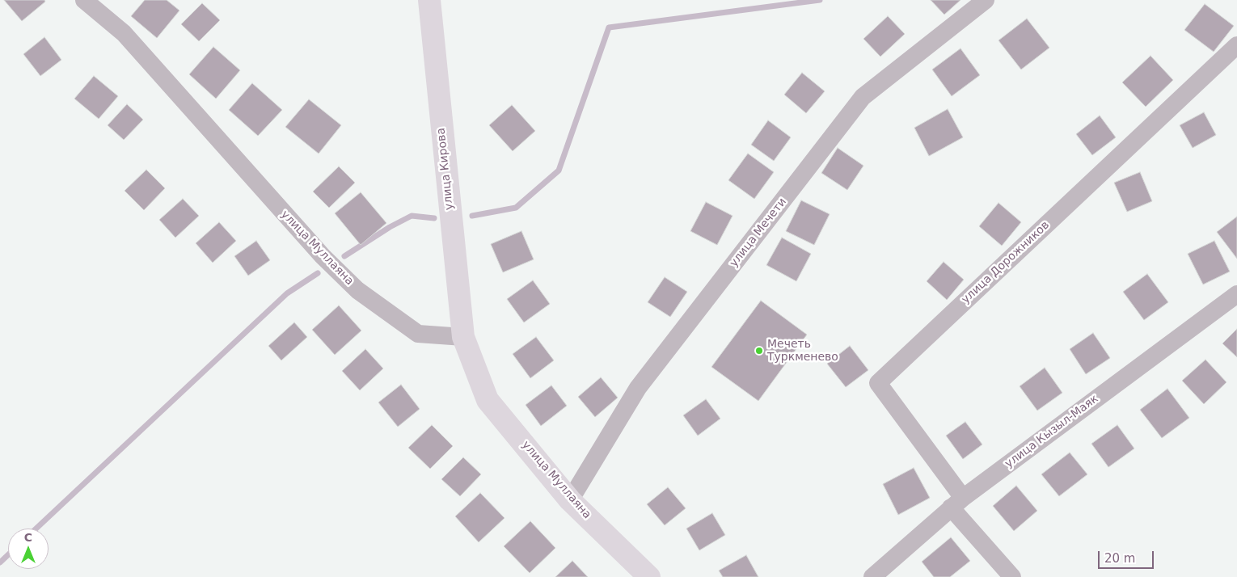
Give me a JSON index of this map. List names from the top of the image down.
{
  "streets": {
    "main road": ["улица Кирова", "улица Муллаяна"],
    "street": ["улица Мечети", "улица Дорожников", "улица Кызыл-Маяк"]
  },
  "crossings": [
    ["улица Кирова", "улица Муллаяна"],
    ["улица Мечети", "улица Муллаяна"],
    ["улица Дорожников", "улица Кызыл-Маяк"]
  ],
  "places": ["Мечеть Туркменево"],
  "scale_bar": "20 m",
  "north": "top"
}
